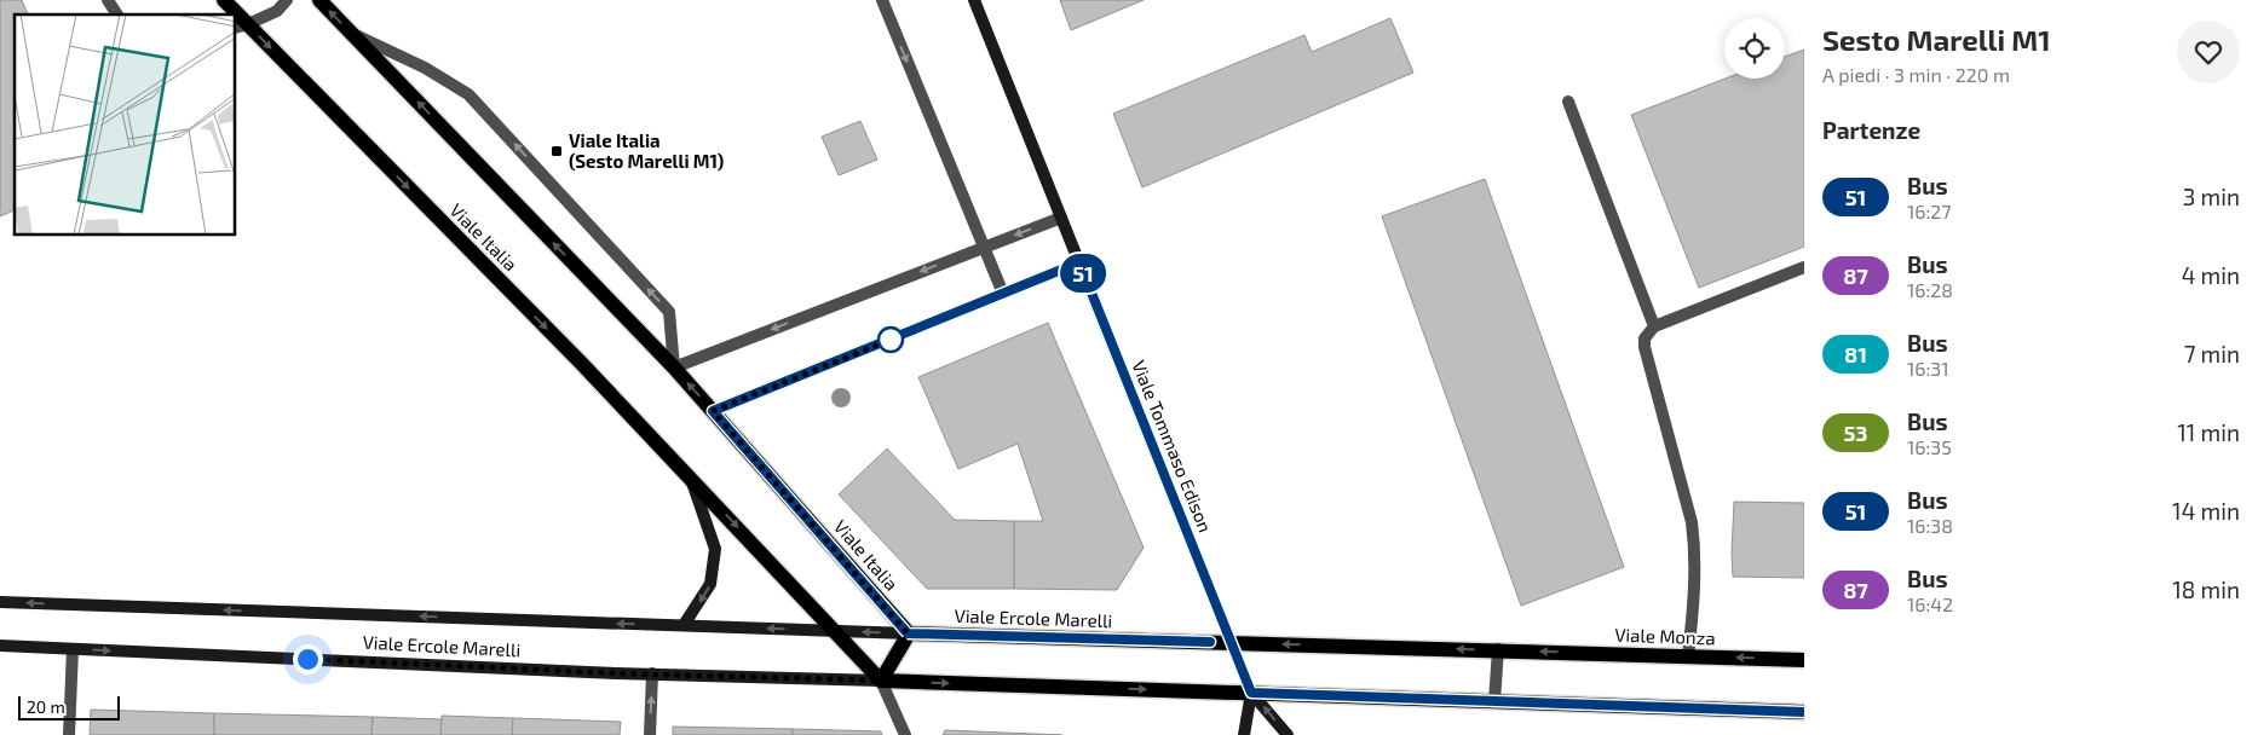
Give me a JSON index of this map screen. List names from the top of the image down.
{
  "streets": {
    "main road": [
      "Viale Italia",
      "Viale Tommaso Edison",
      "Viale Ercole Marelli",
      "Viale Monza"
    ]
  },
  "crossings": [
    ["Viale Italia", "Viale Ercole Marelli"],
    ["Viale Tommaso Edison", "Viale Ercole Marelli"],
    ["Viale Ercole Marelli", "Viale Monza"]
  ],
  "one_way": ["Viale Monza"],
  "places": {
    "transit": ["Viale Italia (Sesto Marelli M1)"]
  },
  "lines": ["bus line 51"],
  "scale_bar": "20 m",
  "page": {
    "on_map": "51",
    "heading": [
      ["Sesto Marelli M1", "A piedi · 3 min · 220 m"],
      "Partenze"
    ],
    "list": [
      {
        "mark": "51",
        "name": "Bus",
        "note": "16:27",
        "value": "3 min"
      },
      {
        "mark": "87",
        "name": "Bus",
        "note": "16:28",
        "value": "4 min"
      },
      {
        "mark": "81",
        "name": "Bus",
        "note": "16:31",
        "value": "7 min"
      },
      {
        "mark": "53",
        "name": "Bus",
        "note": "16:35",
        "value": "11 min"
      },
      {
        "mark": "51",
        "name": "Bus",
        "note": "16:38",
        "value": "14 min"
      },
      {
        "mark": "87",
        "name": "Bus",
        "note": "16:42",
        "value": "18 min"
      }
    ],
    "scale": "20 m"
  }
}
